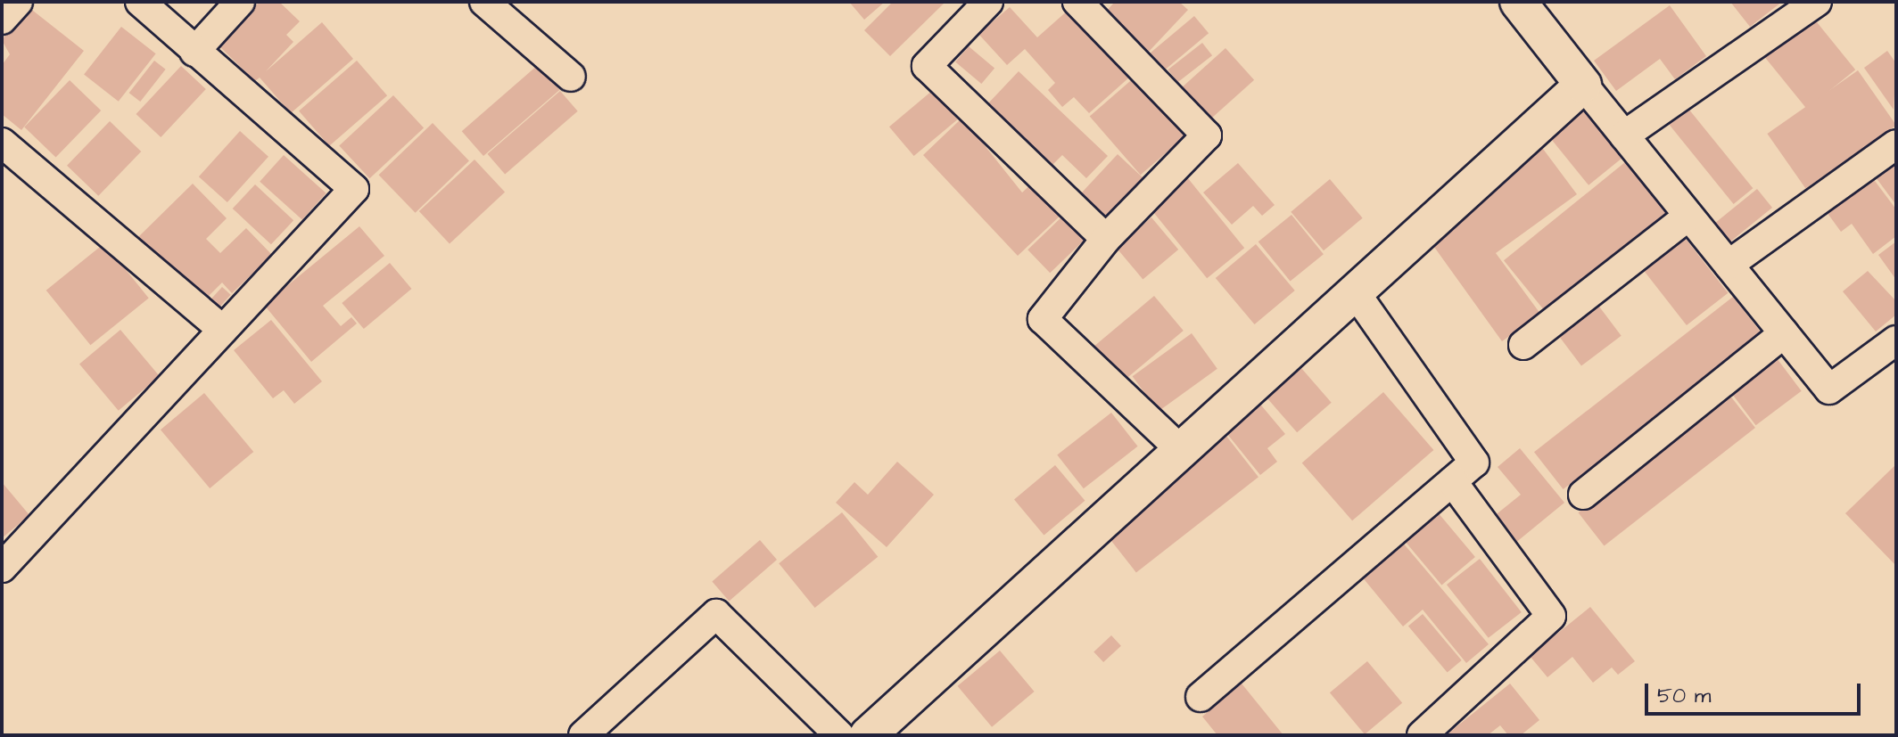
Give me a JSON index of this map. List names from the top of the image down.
{
  "scale_bar": "50 m"
}
